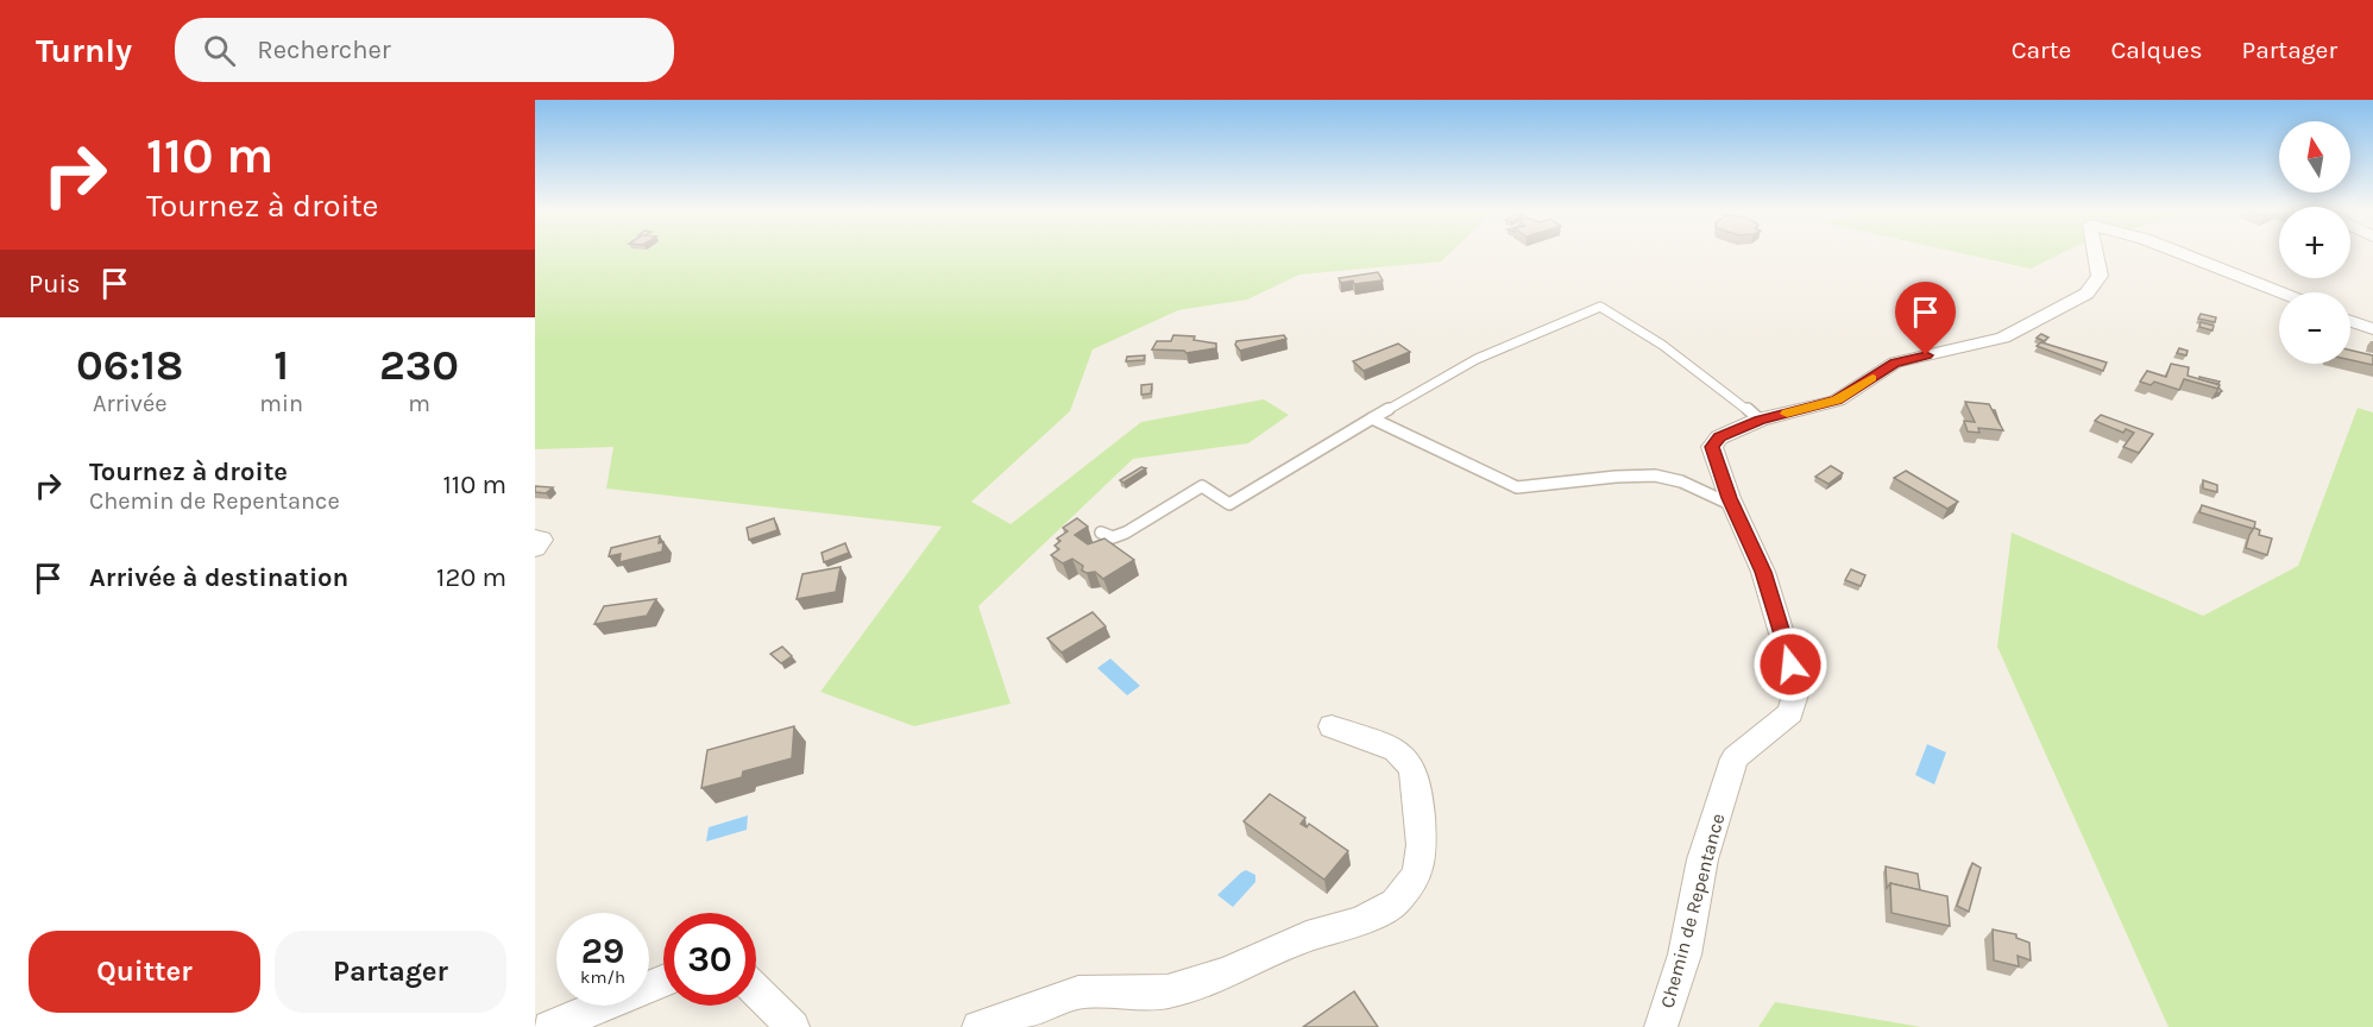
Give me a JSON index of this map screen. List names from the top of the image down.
{
  "streets": {
    "street": ["Chemin de Repentance"]
  },
  "north": "top",
  "page": {
    "header": "Turnly",
    "search": "Rechercher",
    "nav": ["Carte", "Calques", "Partager"],
    "turn": ["110 m", "Tournez à droite"],
    "map_buttons": ["+", "−"],
    "then": "Puis",
    "eta": [
      "06:18",
      "Arrivée",
      "1",
      "min",
      "230",
      "m"
    ],
    "list": [
      {
        "name": "Tournez à droite",
        "note": "Chemin de Repentance",
        "value": "110 m"
      },
      {
        "name": "Arrivée à destination",
        "value": "120 m"
      }
    ],
    "speed": "29 km/h",
    "limit": "30",
    "buttons": ["Quitter", "Partager"]
  }
}
